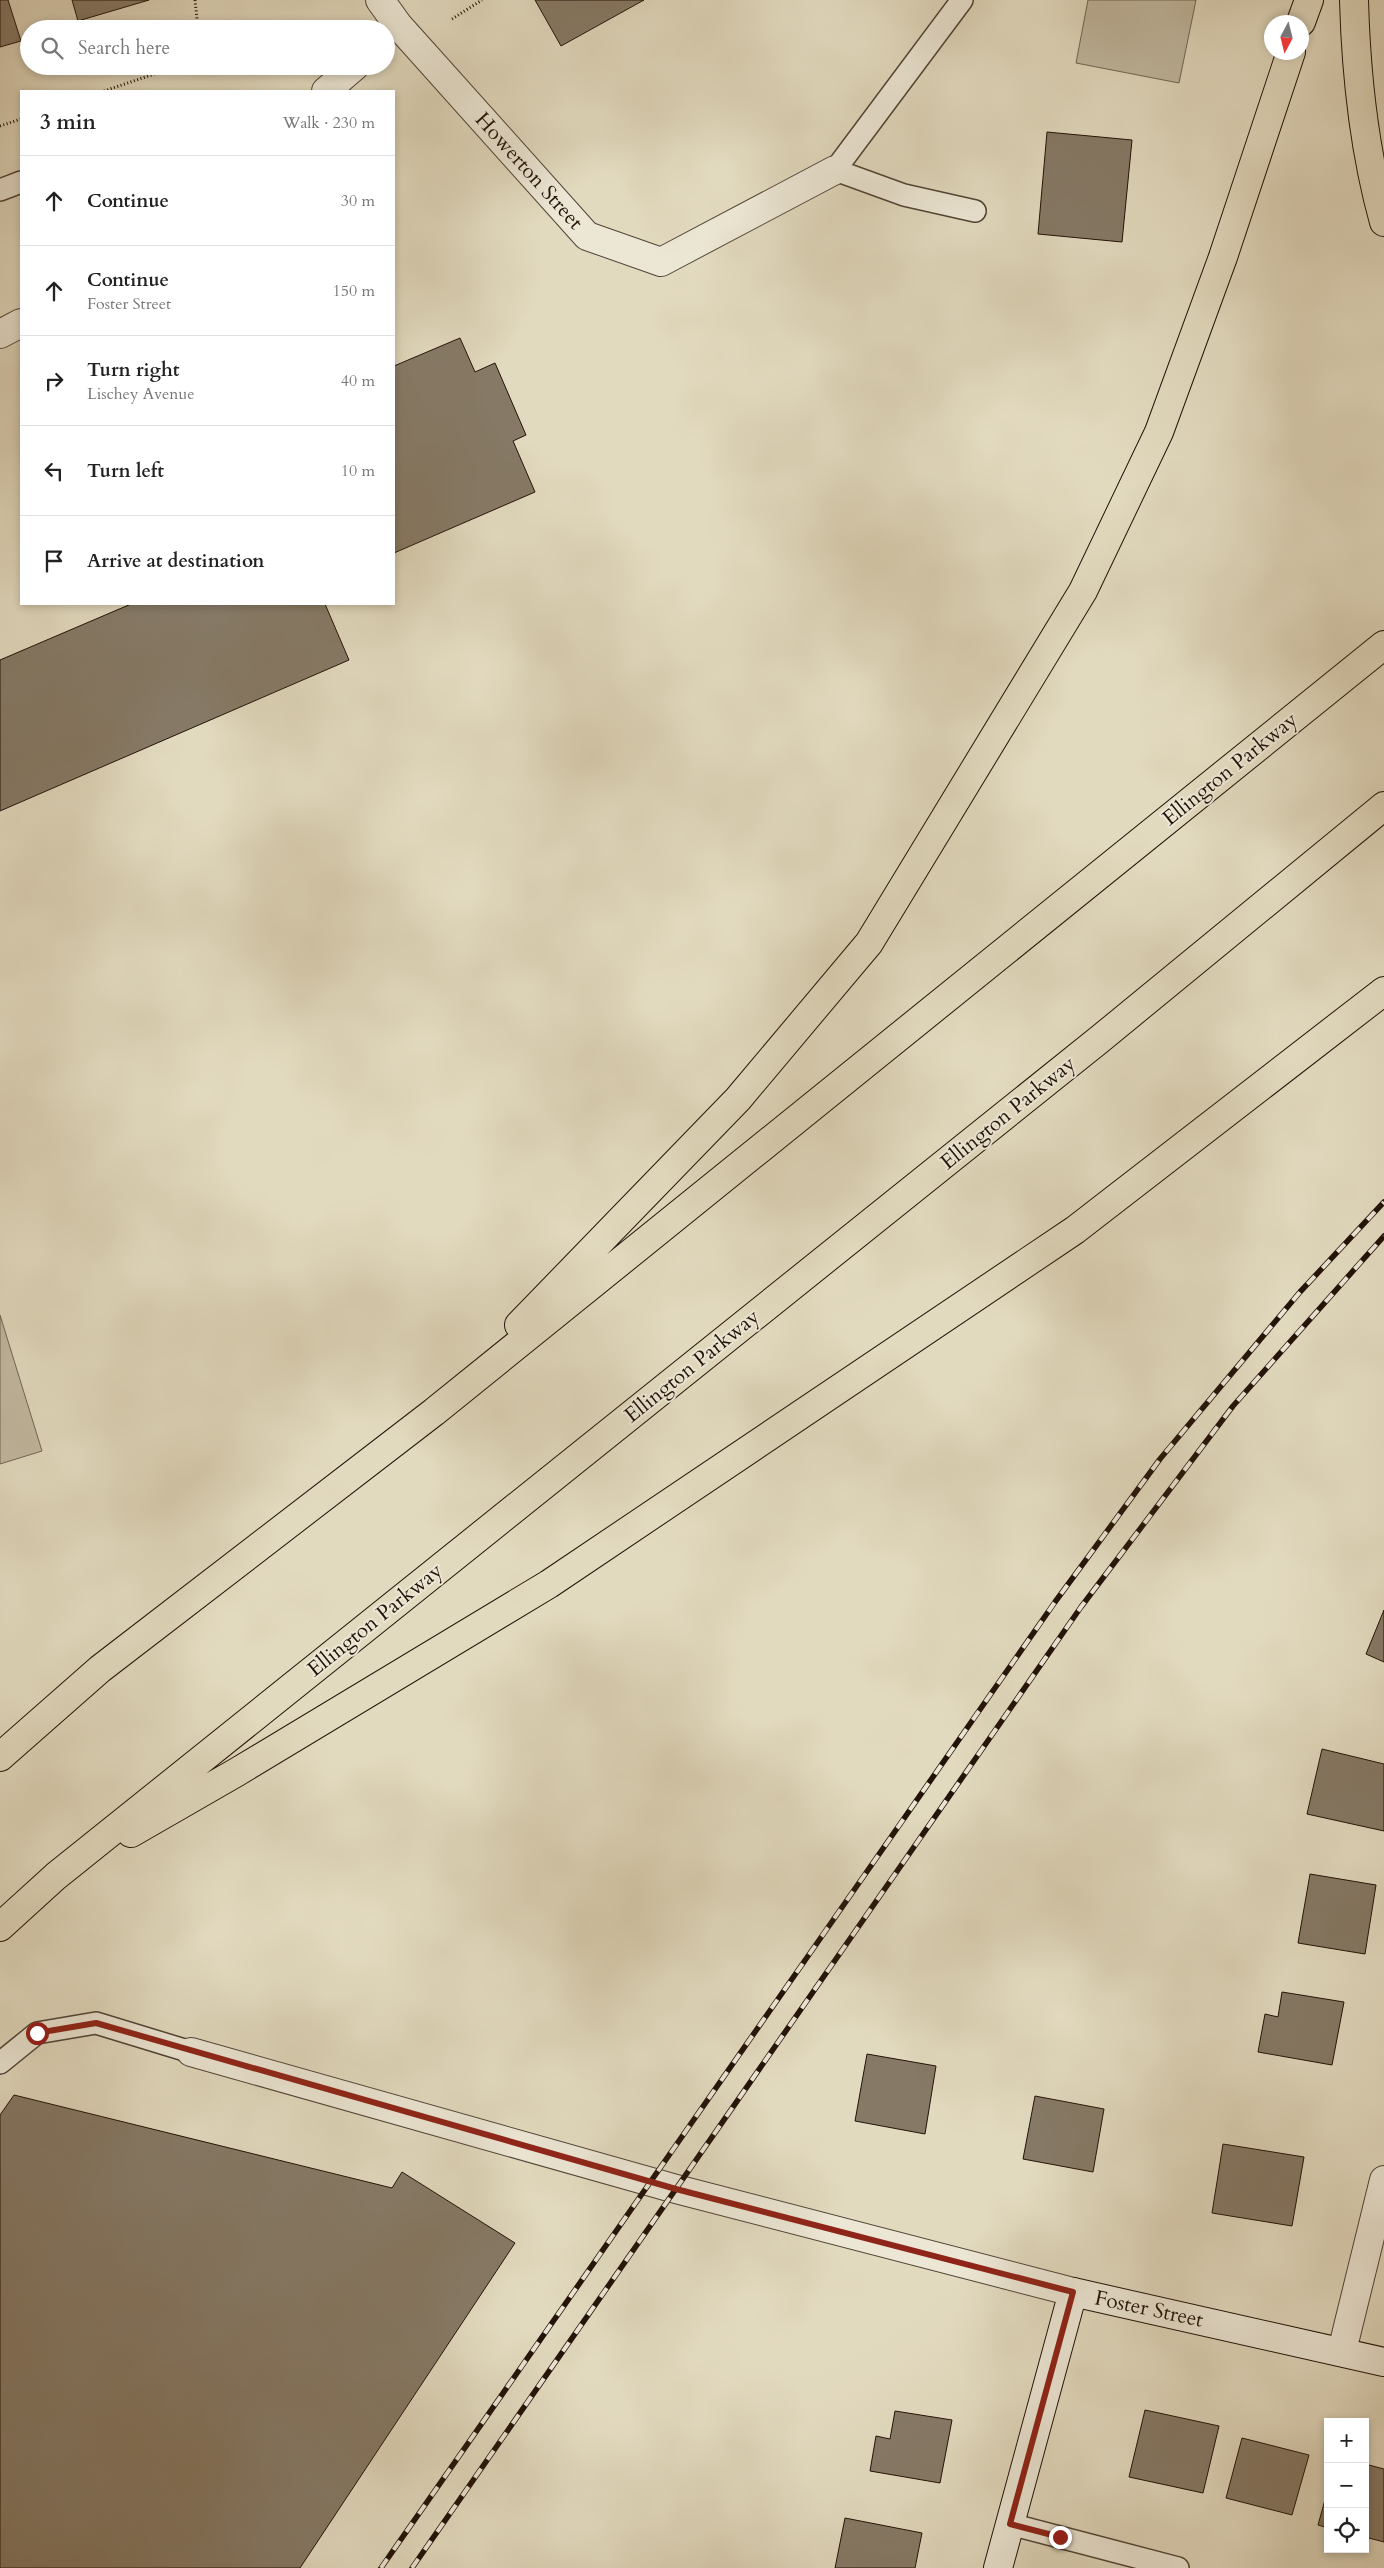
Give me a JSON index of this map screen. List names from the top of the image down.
{
  "streets": {
    "main road": ["Ellington Parkway"],
    "street": ["Howerton Street", "Foster Street"]
  },
  "north": "bottom",
  "page": {
    "search": "Search here",
    "heading": ["3 min", "Walk · 230 m"],
    "list": [
      ["Continue", "30 m"],
      ["Continue", "Foster Street", "150 m"],
      ["Turn right", "Lischey Avenue", "40 m"],
      ["Turn left", "10 m"],
      "Arrive at destination"
    ],
    "map_buttons": ["+", "−"]
  }
}
